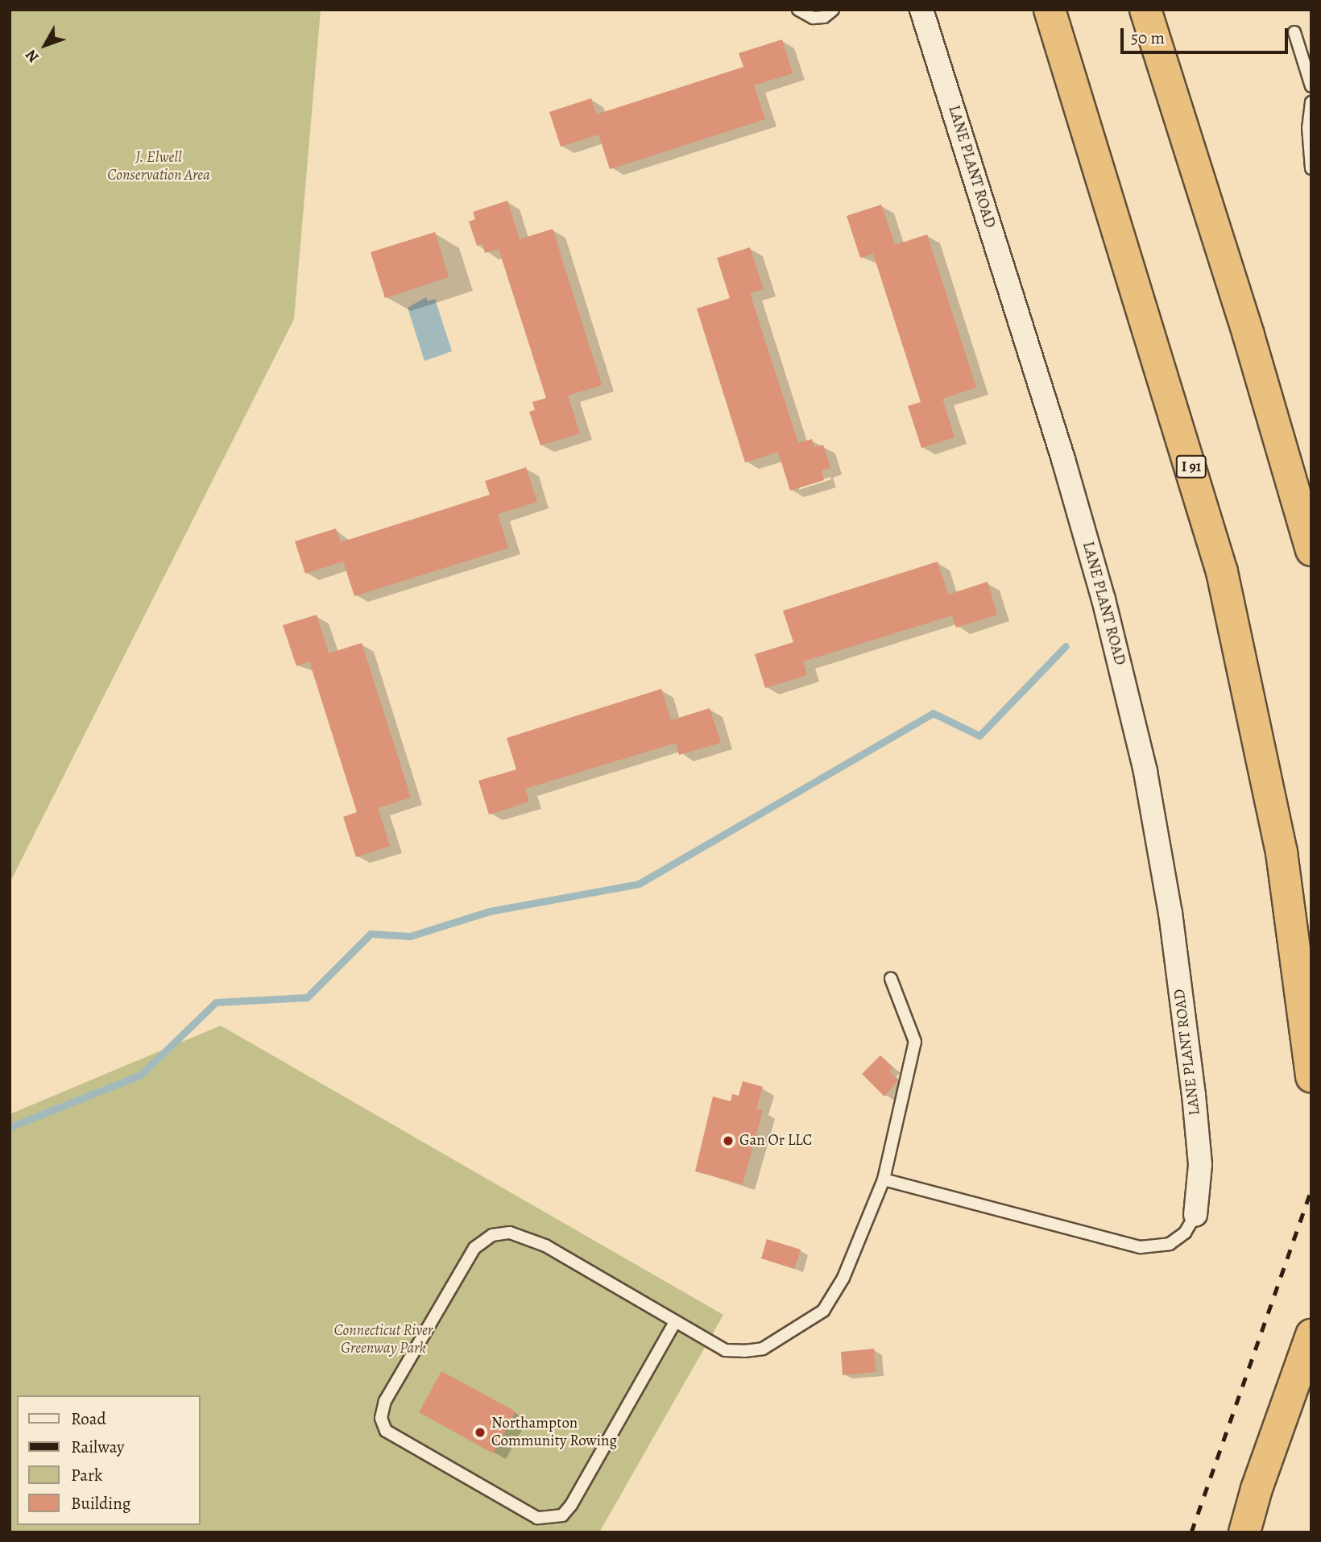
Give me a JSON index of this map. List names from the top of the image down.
{
  "streets": {
    "highway": ["I 91"],
    "street": ["LANE PLANT ROAD"]
  },
  "parks": ["J. Elwell Conservation Area", "Connecticut River Greenway Park"],
  "places": ["Gan Or LLC", "Northampton Community Rowing"],
  "legend": [
    "Road",
    "Railway",
    "Park",
    "Building"
  ],
  "scale_bar": "50 m",
  "north": "bottom left"
}
